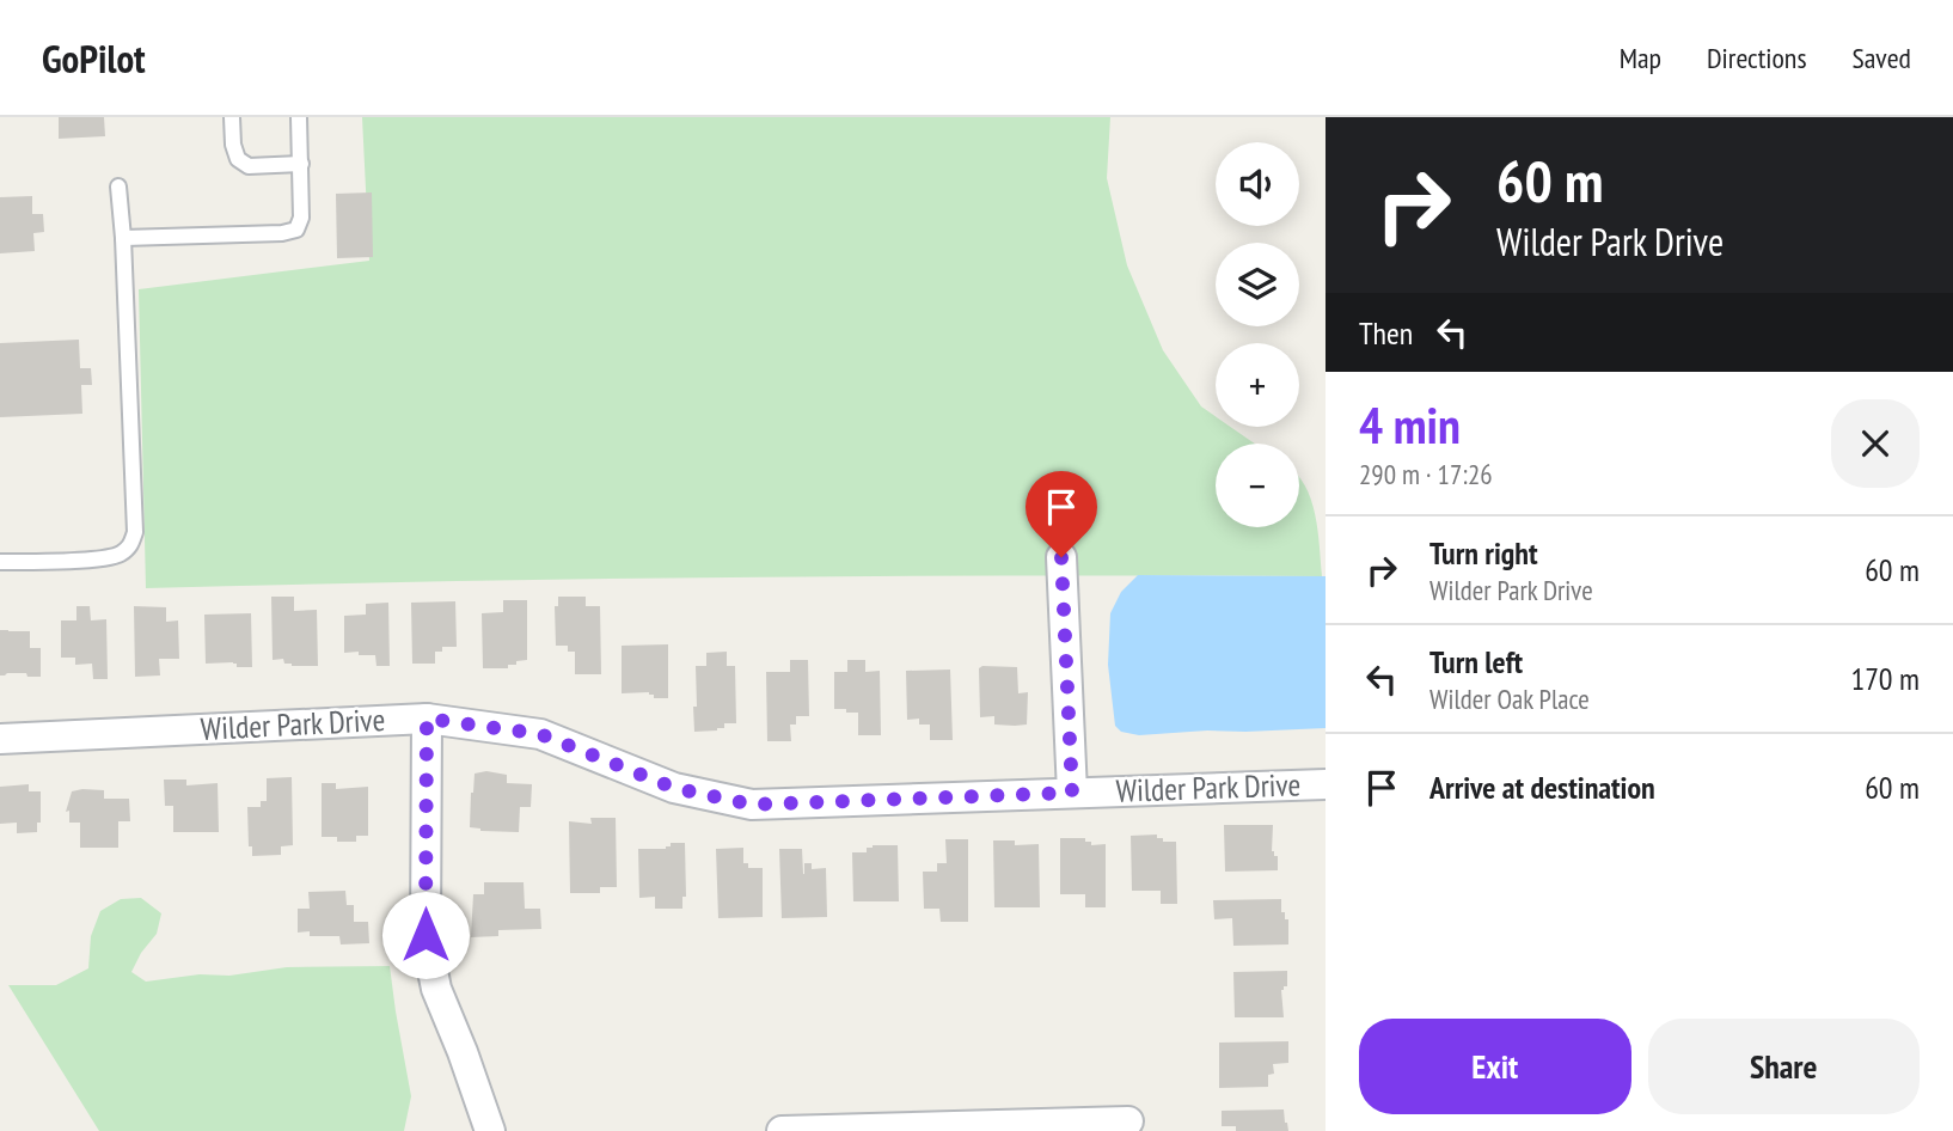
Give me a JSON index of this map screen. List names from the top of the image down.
{
  "streets": {
    "street": ["Wilder Park Drive"]
  },
  "page": {
    "header": "GoPilot",
    "nav": ["Map", "Directions", "Saved"],
    "turn": ["60 m", "Wilder Park Drive"],
    "map_buttons": ["+", "−"],
    "then": "Then",
    "heading": ["4 min", "290 m · 17:26"],
    "list": [
      {
        "name": "Turn right",
        "note": "Wilder Park Drive",
        "value": "60 m"
      },
      {
        "name": "Turn left",
        "note": "Wilder Oak Place",
        "value": "170 m"
      },
      {
        "name": "Arrive at destination",
        "value": "60 m"
      }
    ],
    "buttons": ["Exit", "Share"]
  }
}
